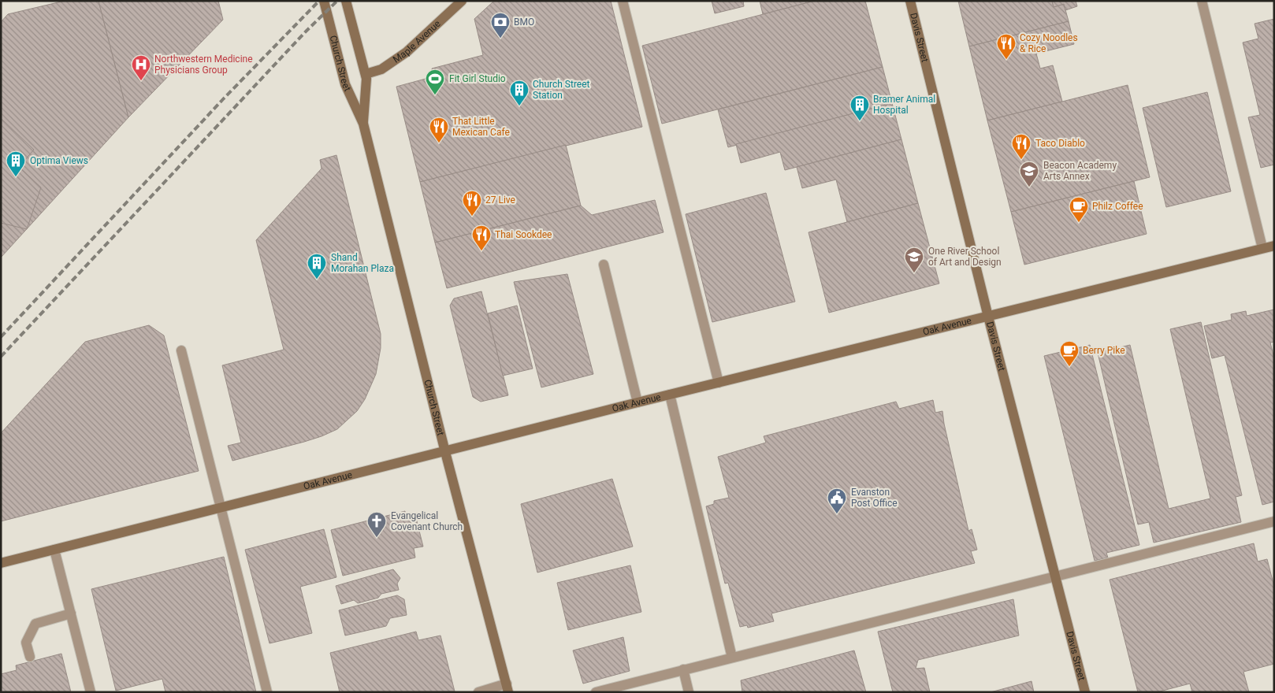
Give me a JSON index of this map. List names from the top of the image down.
{
  "streets": {
    "main road": [
      "Davis Street",
      "Maple Avenue",
      "Church Street",
      "Oak Avenue"
    ]
  },
  "crossings": [
    ["Davis Street", "Oak Avenue"],
    ["Maple Avenue", "Church Street"],
    ["Church Street", "Oak Avenue"]
  ],
  "places": {
    "bank": ["BMO"],
    "restaurant": [
      "Cozy Noodles & Rice",
      "That Little Mexican Cafe",
      "Taco Diablo",
      "27 Live",
      "Thai Sookdee"
    ],
    "hospital": ["Northwestern Medicine Physicians Group"],
    "sports": ["Fit Girl Studio"],
    "building": [
      "Church Street Station",
      "Bramer Animal Hospital",
      "Optima Views",
      "Shand Morahan Plaza"
    ],
    "school or university": ["Beacon Academy Arts Annex", "One River School of Art and Design"],
    "cafe": ["Philz Coffee", "Berry Pike"],
    "public building": ["Evanston Post Office"],
    "church": ["Evangelical Covenant Church"]
  }
}
